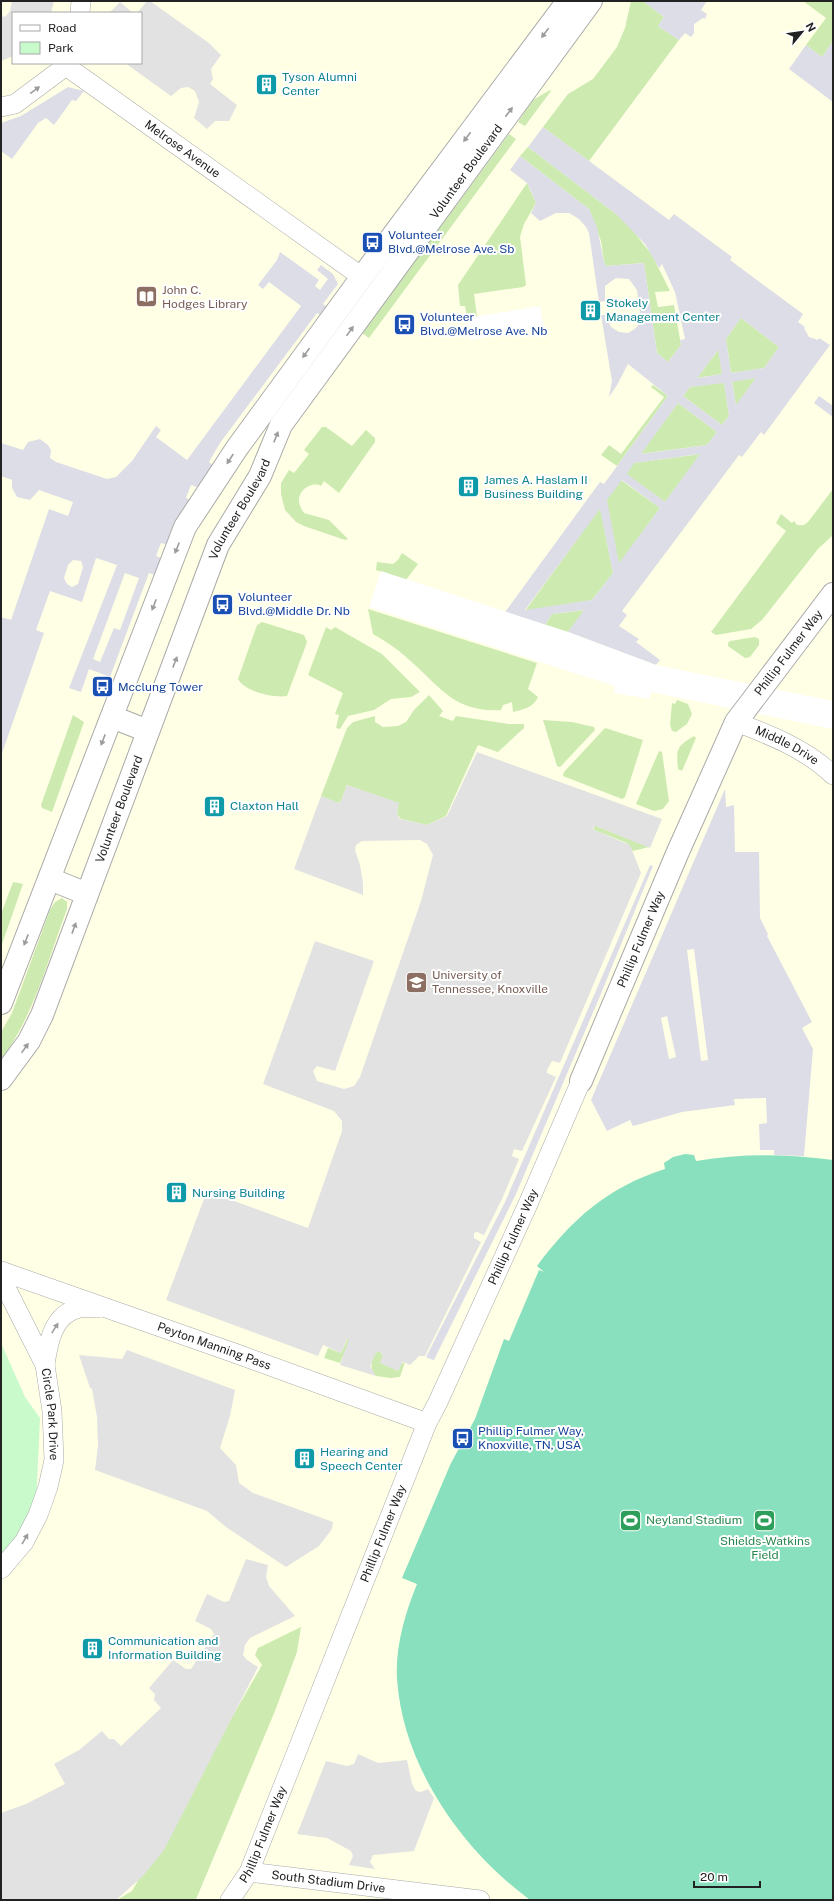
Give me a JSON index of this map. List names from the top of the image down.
{
  "streets": {
    "street": [
      "Melrose Avenue",
      "Volunteer Boulevard",
      "Phillip Fulmer Way",
      "Middle Drive",
      "Peyton Manning Pass",
      "Circle Park Drive",
      "South Stadium Drive"
    ]
  },
  "crossings": [
    ["Melrose Avenue", "Volunteer Boulevard"],
    ["Phillip Fulmer Way", "Middle Drive"],
    ["Phillip Fulmer Way", "Peyton Manning Pass"],
    ["Phillip Fulmer Way", "South Stadium Drive"]
  ],
  "one_way": ["Circle Park Drive"],
  "places": {
    "building": [
      "Tyson Alumni Center",
      "Stokely Management Center",
      "James A. Haslam II Business Building",
      "Claxton Hall",
      "Nursing Building",
      "Hearing and Speech Center",
      "Communication and Information Building"
    ],
    "bus stop": [
      "Volunteer Blvd.@Melrose Ave. Sb",
      "Volunteer Blvd.@Melrose Ave. Nb",
      "Volunteer Blvd.@Middle Dr. Nb",
      "Mcclung Tower",
      "Phillip Fulmer Way, Knoxville, TN, USA"
    ],
    "library": ["John C. Hodges Library"],
    "school or university": ["University of Tennessee, Knoxville"],
    "sports": ["Neyland Stadium", "Shields-Watkins Field"]
  },
  "legend": ["Road", "Park"],
  "scale_bar": "20 m",
  "north": "top right"
}
